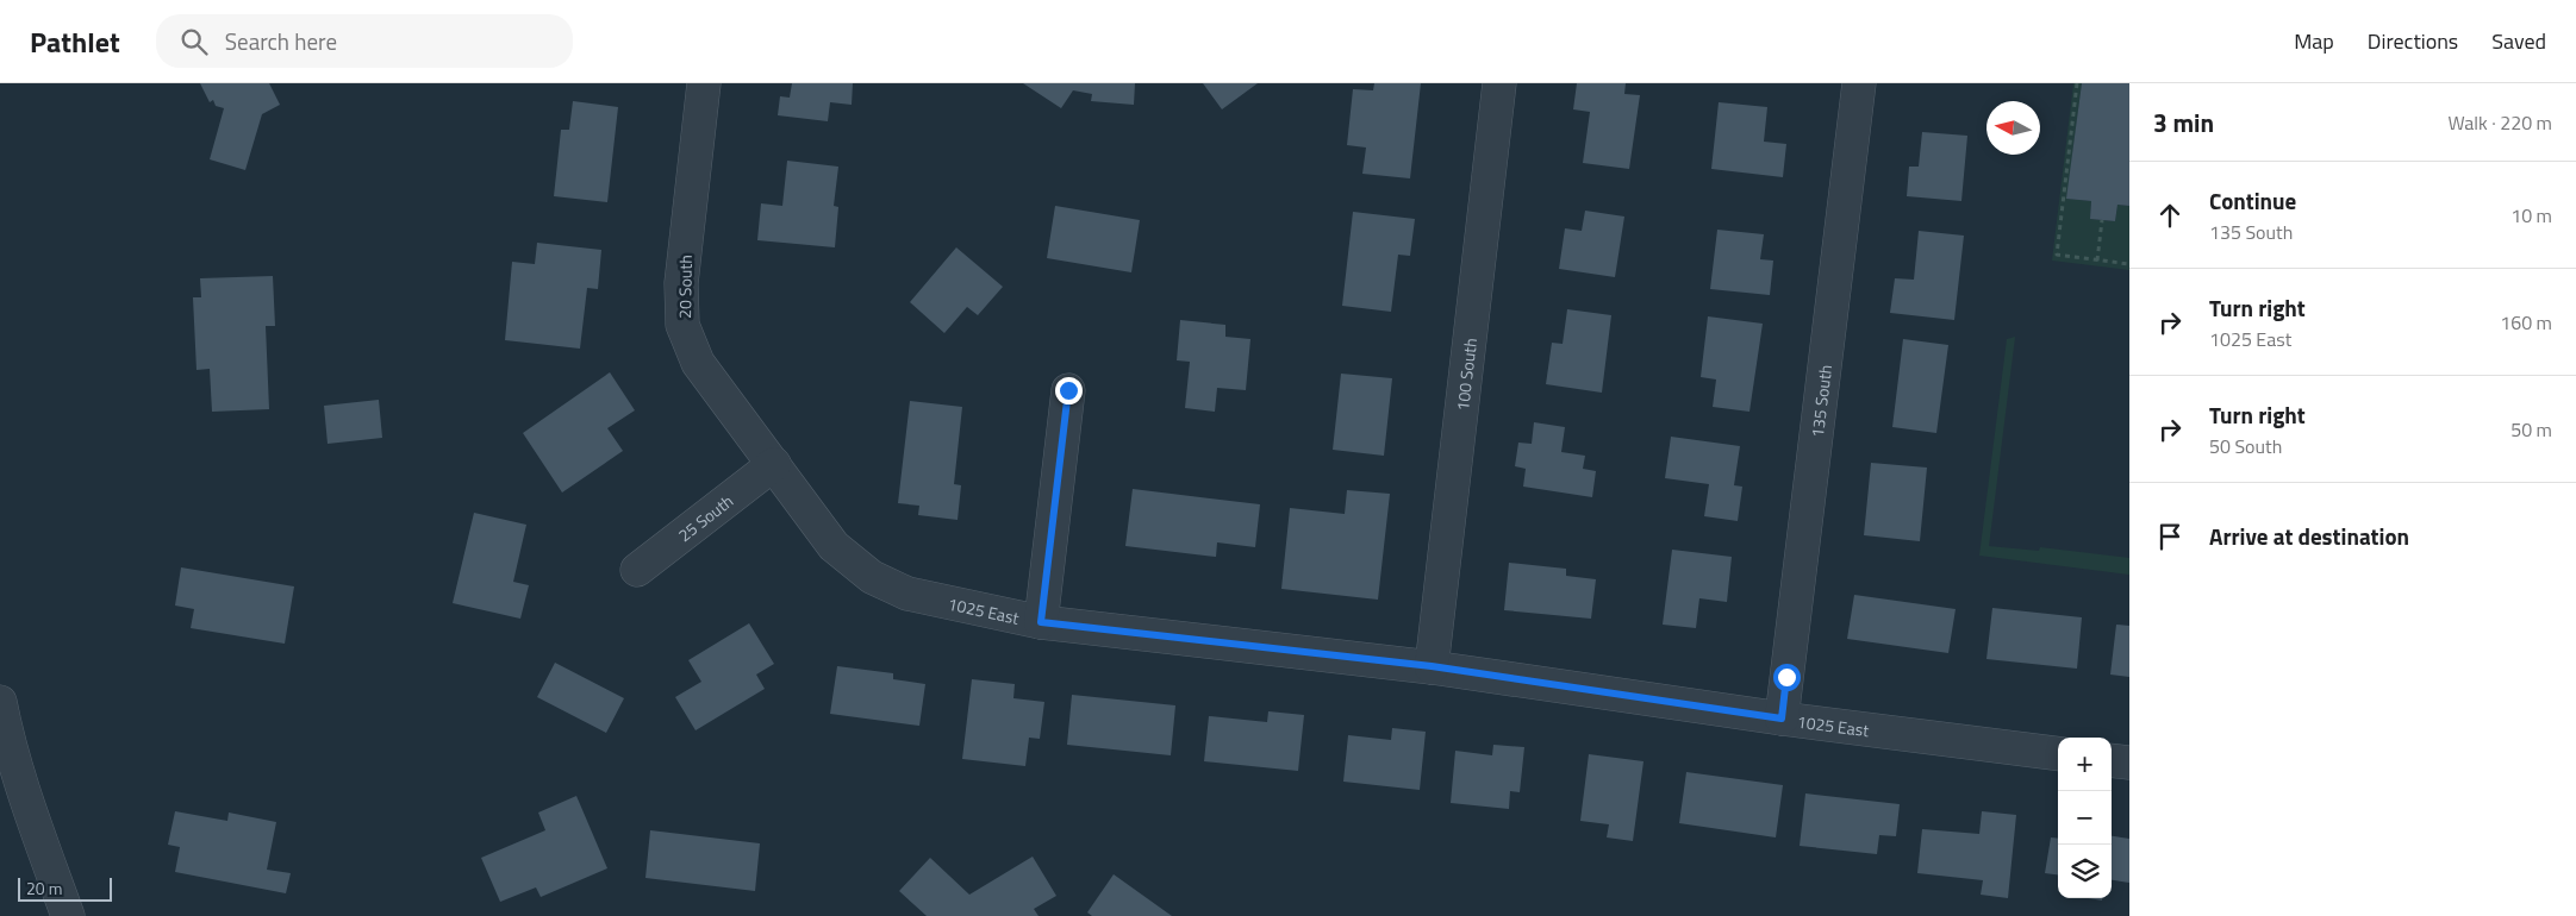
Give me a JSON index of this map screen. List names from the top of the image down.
{
  "streets": {
    "street": [
      "20 South",
      "100 South",
      "135 South",
      "25 South",
      "1025 East"
    ]
  },
  "crossings": [
    ["20 South", "25 South"],
    ["20 South", "1025 East"],
    ["100 South", "1025 East"],
    ["135 South", "1025 East"],
    ["25 South", "1025 East"]
  ],
  "scale_bar": "20 m",
  "north": "left",
  "page": {
    "header": "Pathlet",
    "search": "Search here",
    "nav": ["Map", "Directions", "Saved"],
    "heading": ["3 min", "Walk · 220 m"],
    "list": [
      ["Continue", "135 South", "10 m"],
      ["Turn right", "1025 East", "160 m"],
      ["Turn right", "50 South", "50 m"],
      "Arrive at destination"
    ],
    "map_buttons": ["+", "−"],
    "scale": "20 m"
  }
}
